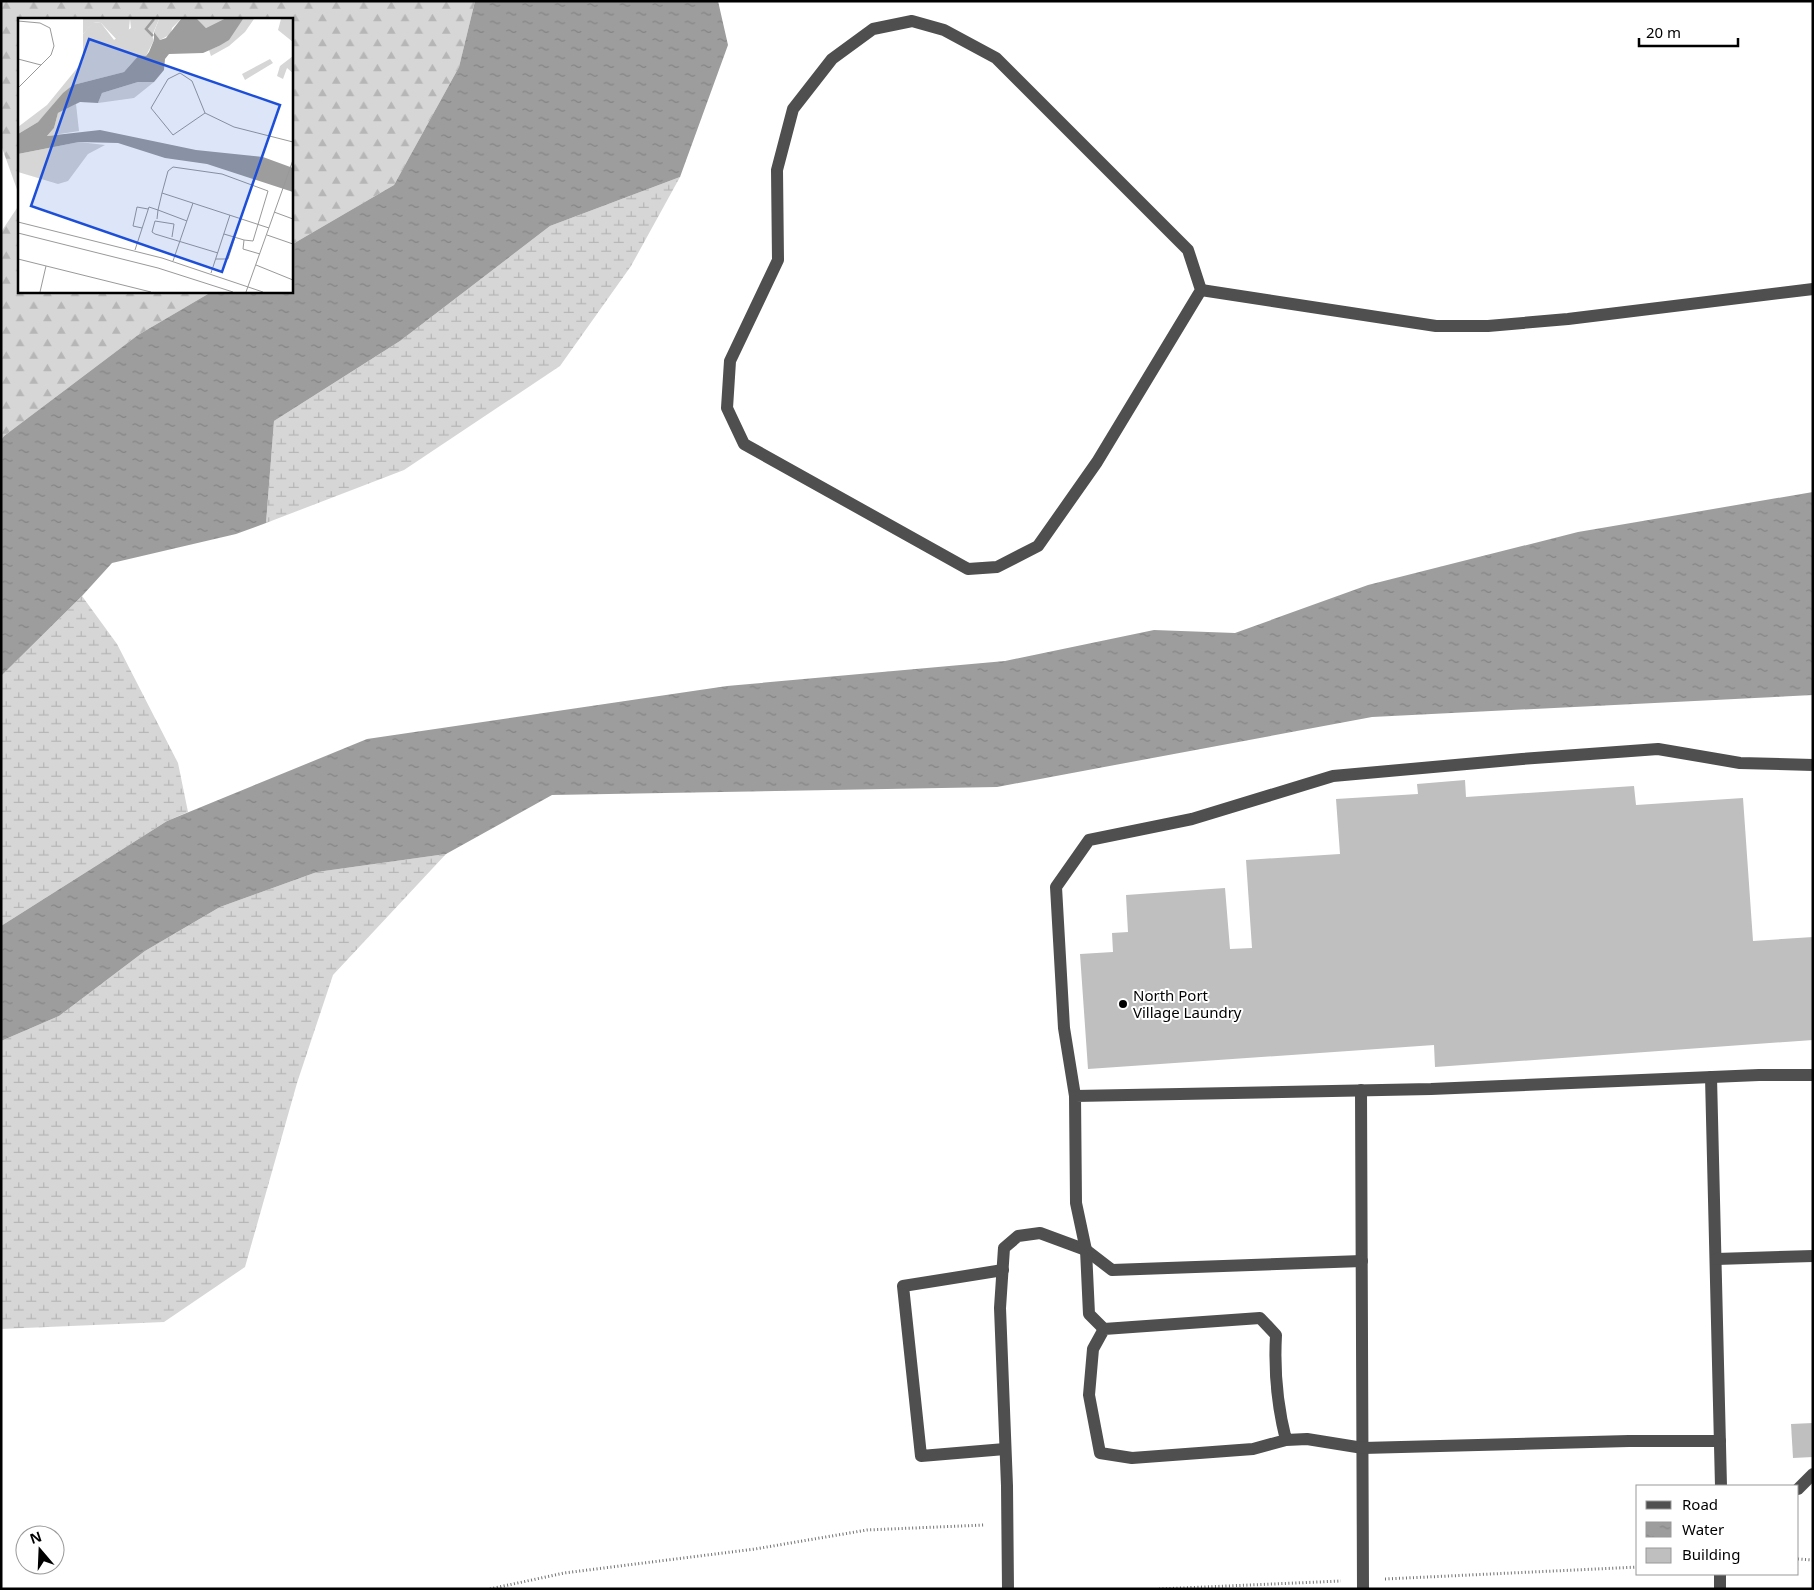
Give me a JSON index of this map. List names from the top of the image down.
{
  "places": ["North Port Village Laundry"],
  "legend": ["Road", "Water", "Building"],
  "scale_bar": "20 m",
  "north": "top"
}
